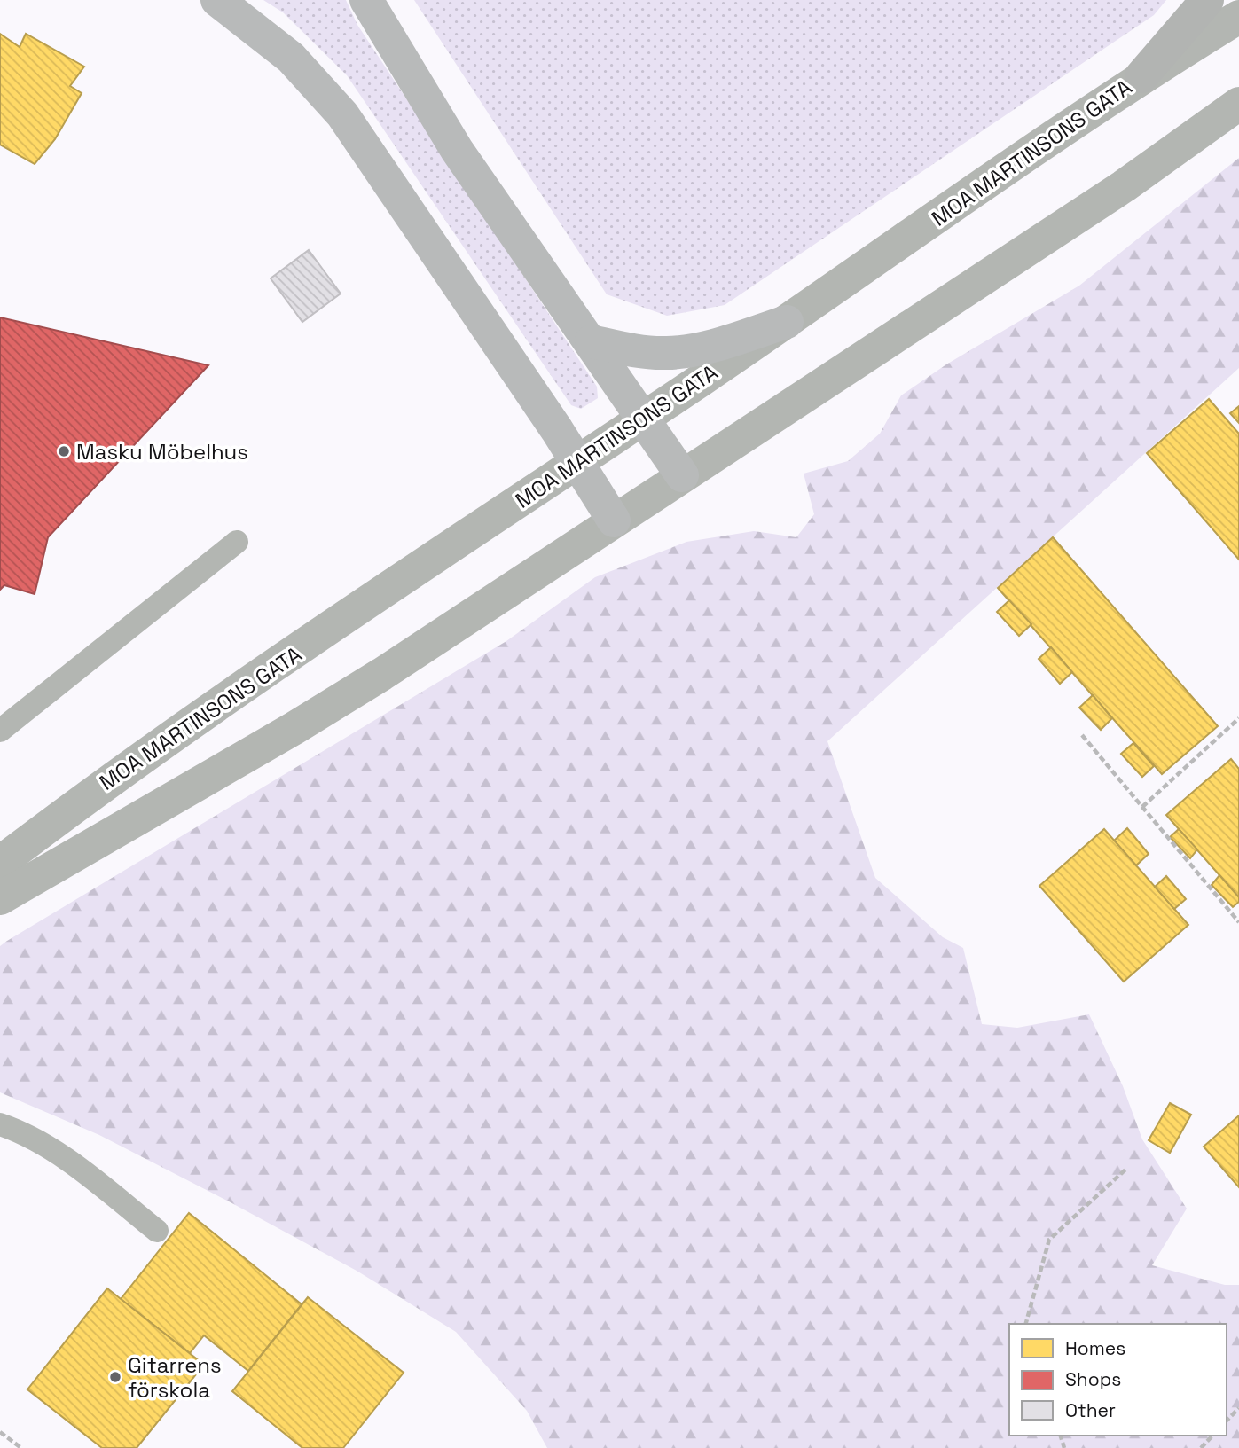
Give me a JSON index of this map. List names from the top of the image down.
{
  "streets": {
    "street": ["MOA MARTINSONS GATA"]
  },
  "places": ["Masku Möbelhus", "Gitarrens förskola"],
  "legend": ["Homes", "Shops", "Other"]
}
